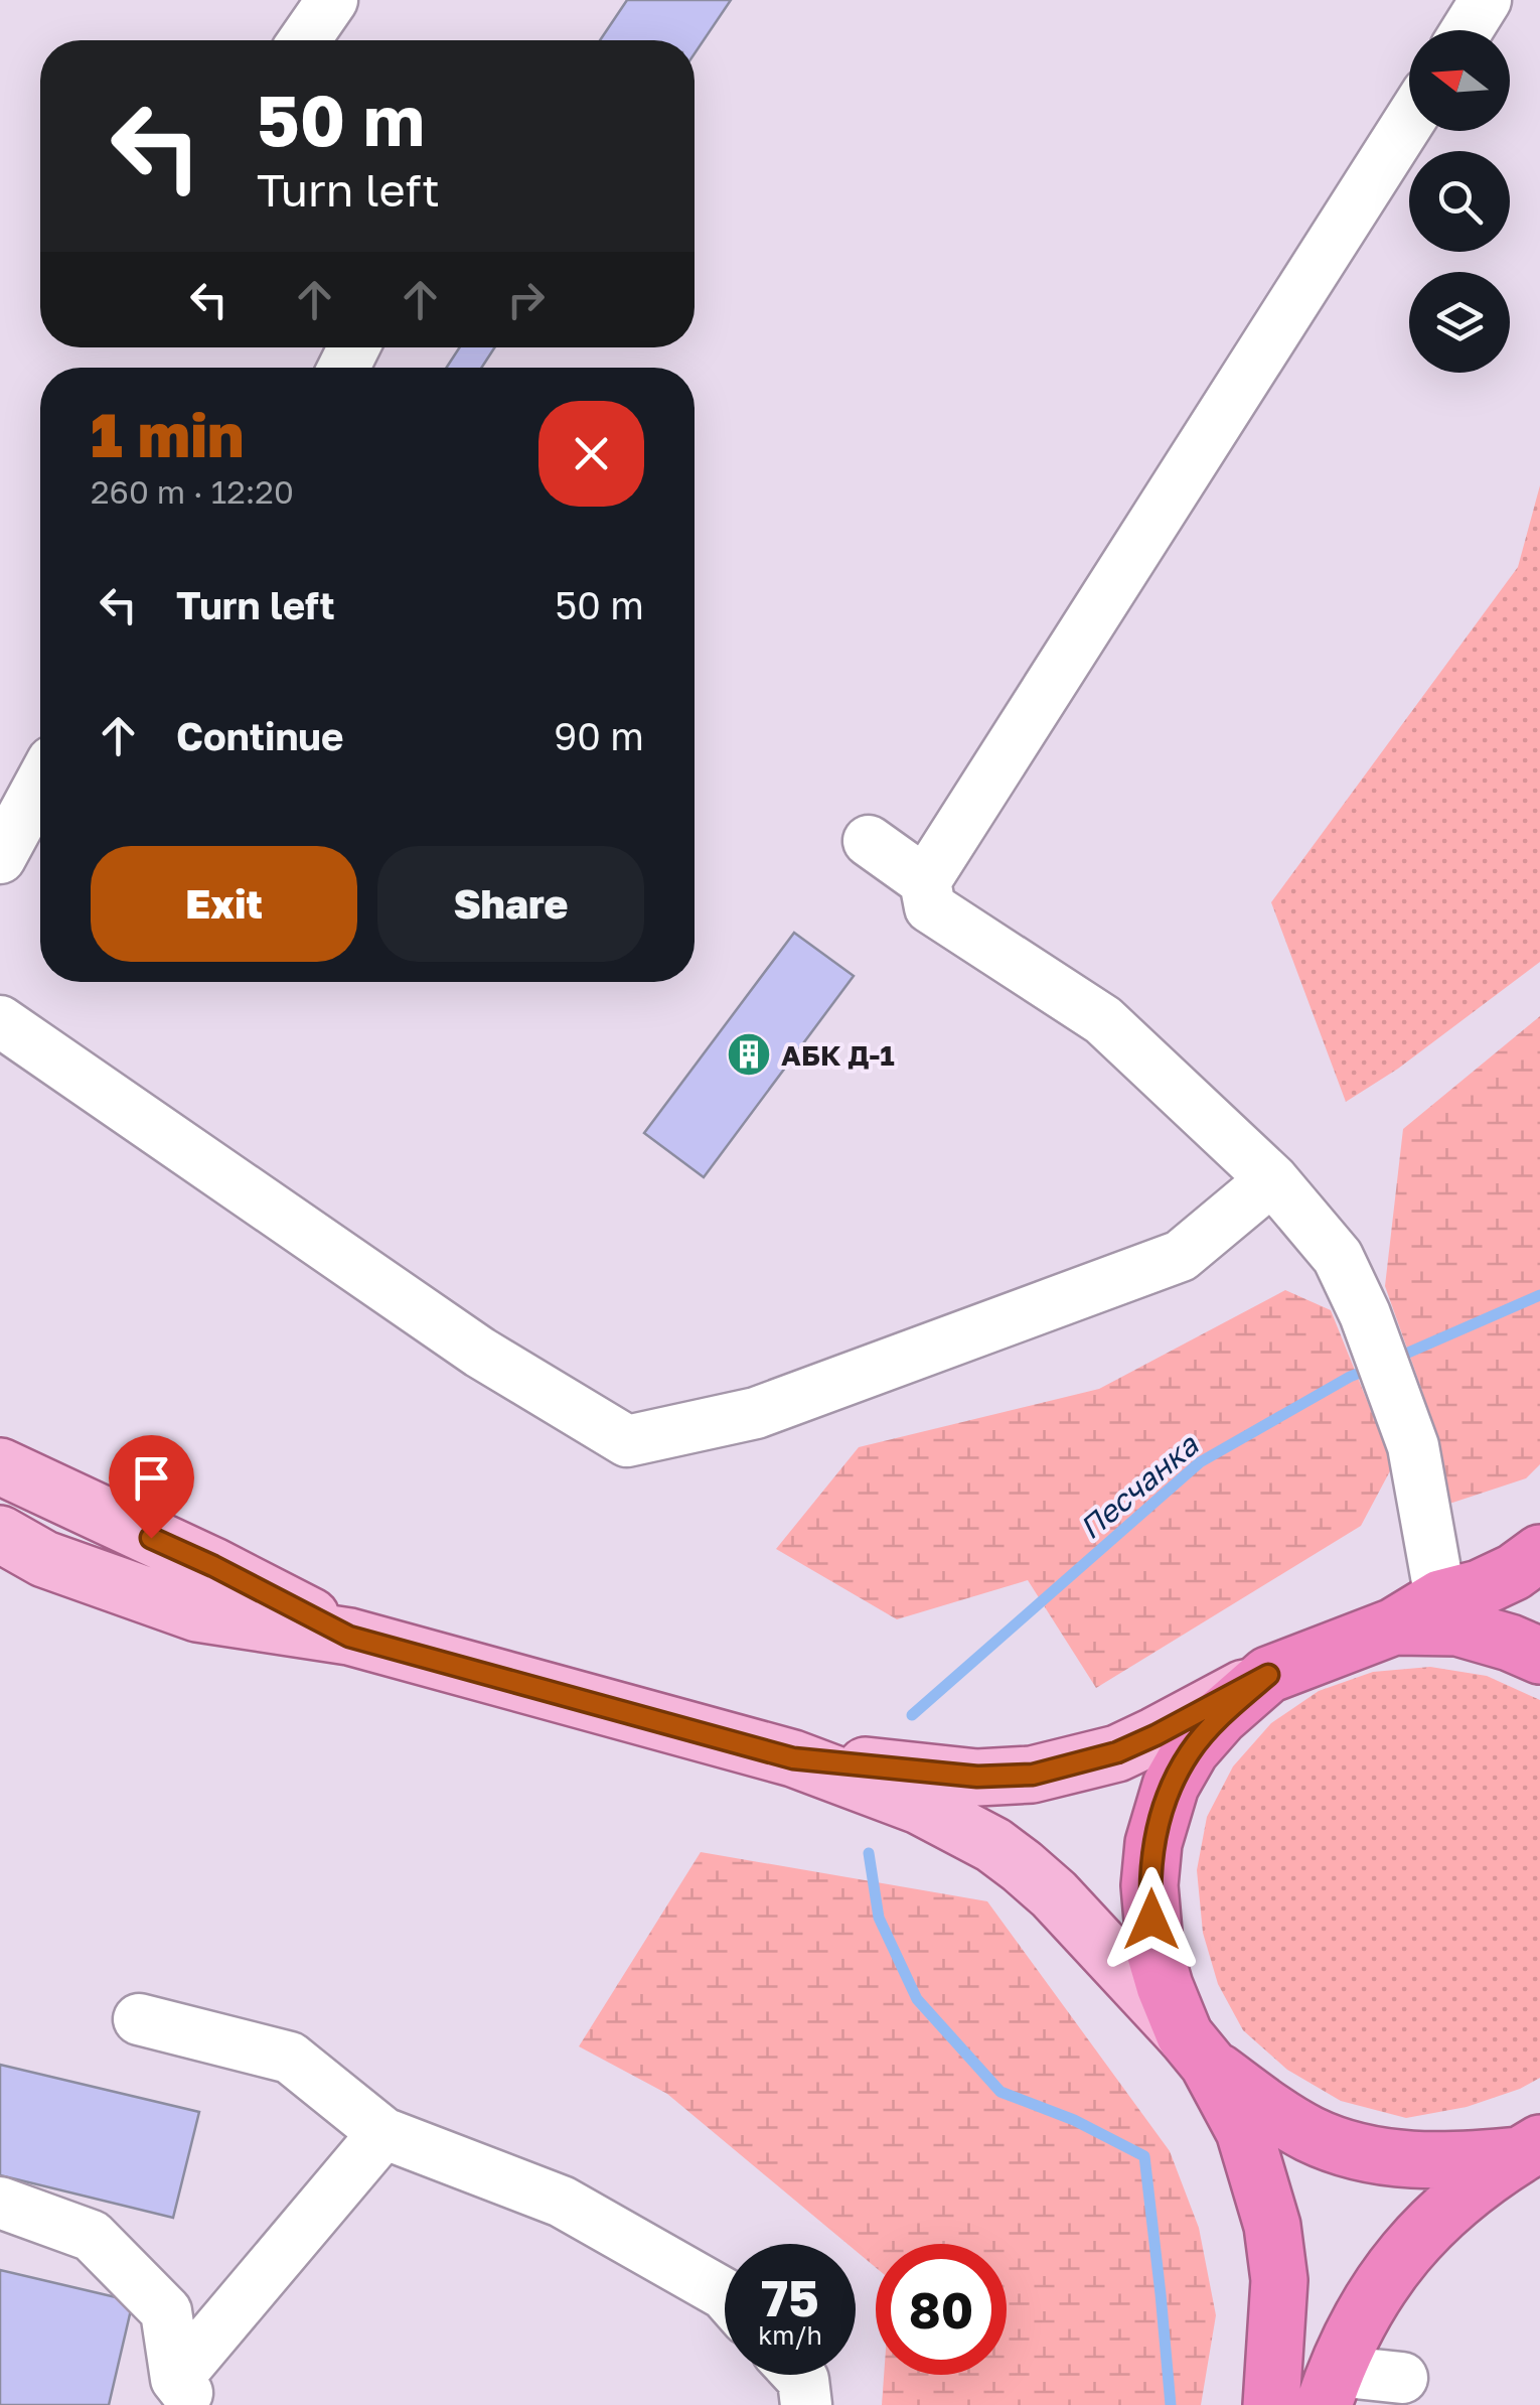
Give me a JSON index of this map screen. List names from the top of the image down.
{
  "water": ["Песчанка"],
  "places": {
    "building": ["АБК Д-1"]
  },
  "north": "left",
  "page": {
    "turn": ["50 m", "Turn left"],
    "heading": ["1 min", "260 m · 12:20"],
    "list": [
      {
        "name": "Turn left",
        "value": "50 m"
      },
      {
        "name": "Continue",
        "value": "90 m"
      }
    ],
    "buttons": ["Exit", "Share"],
    "speed": "75 km/h",
    "limit": "80"
  }
}
